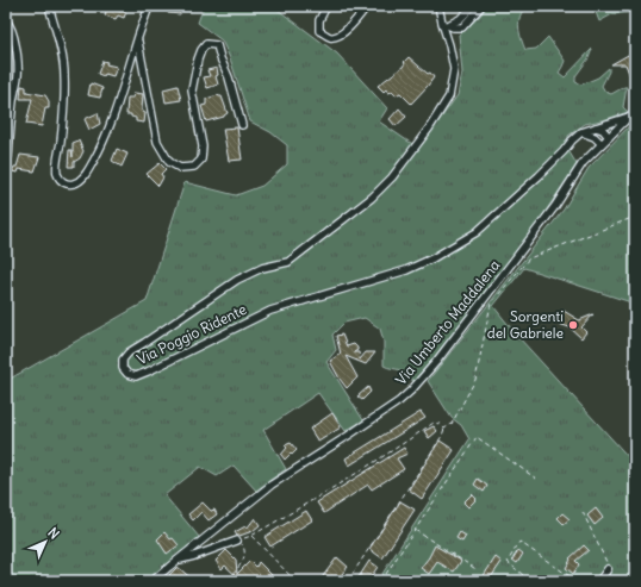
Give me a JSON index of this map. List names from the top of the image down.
{
  "streets": {
    "street": ["Via Umberto Maddalena", "Via Poggio Ridente"]
  },
  "crossings": [
    ["Via Umberto Maddalena", "Via Poggio Ridente"]
  ],
  "places": ["Sorgenti del Gabriele"],
  "north": "top right"
}
